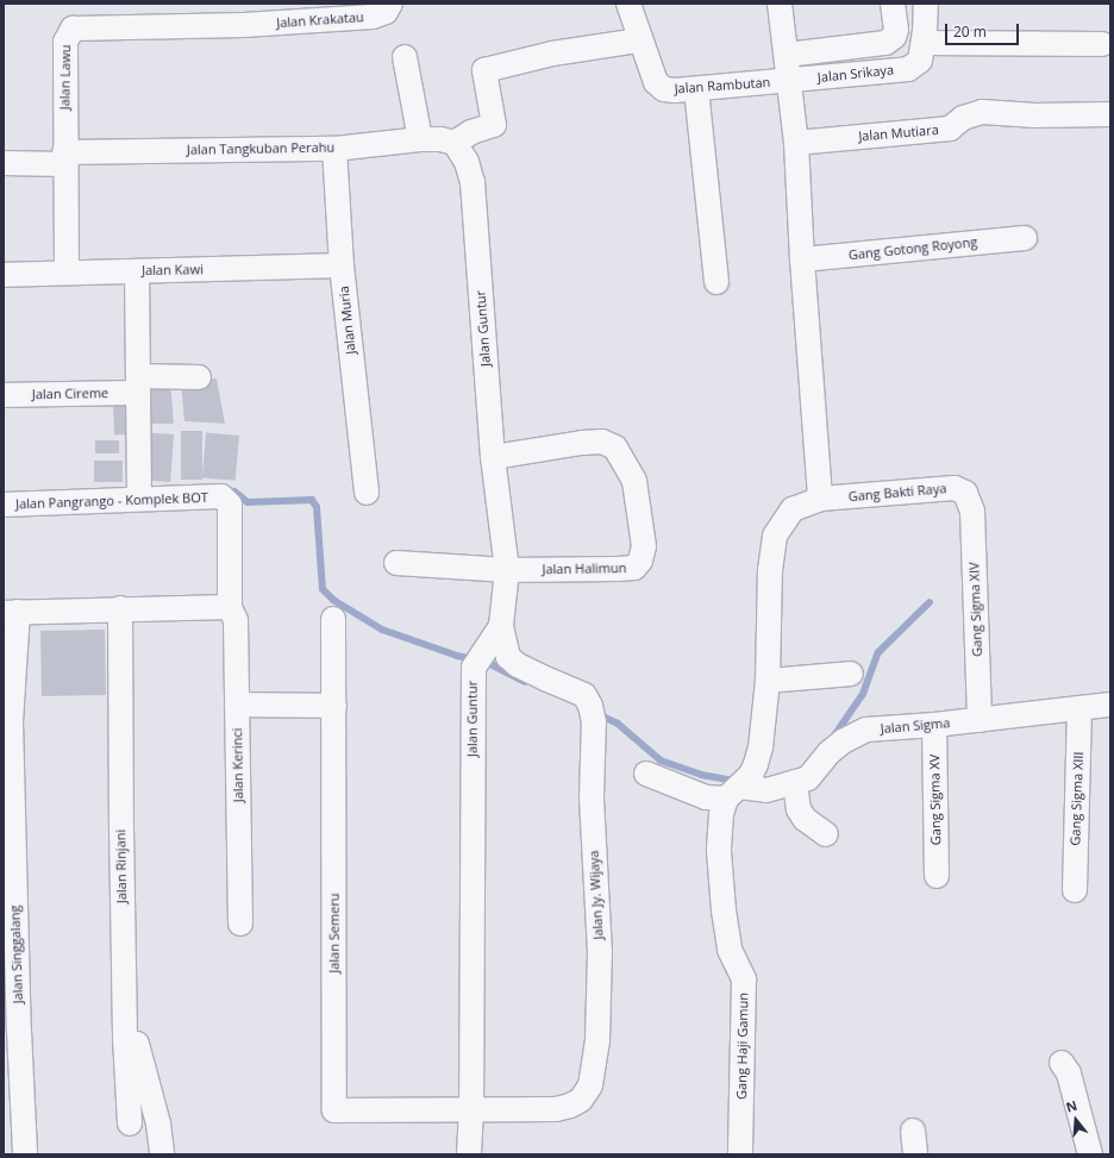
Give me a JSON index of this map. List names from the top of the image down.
{
  "streets": {
    "street": [
      "Jalan Krakatau",
      "Jalan Srikaya",
      "Jalan Lawu",
      "Jalan Rambutan",
      "Jalan Mutiara",
      "Jalan Tangkuban Perahu",
      "Gang Gotong Royong",
      "Jalan Kawi",
      "Jalan Muria",
      "Jalan Guntur",
      "Jalan Cireme",
      "Gang Bakti Raya",
      "Jalan Pangrango - Komplek BOT",
      "Jalan Halimun",
      "Gang Sigma XIV",
      "Jalan Sigma",
      "Jalan Kerinci",
      "Gang Sigma XIII",
      "Gang Sigma XV",
      "Jalan Rinjani",
      "Jalan Jy. Wijaya",
      "Jalan Semeru",
      "Jalan Singgalang",
      "Gang Haji Gamun"
    ]
  },
  "crossings": [
    ["Jalan Krakatau", "Jalan Lawu"],
    ["Jalan Srikaya", "Jalan Rambutan"],
    ["Jalan Lawu", "Jalan Tangkuban Perahu"],
    ["Jalan Lawu", "Jalan Kawi"],
    ["Jalan Tangkuban Perahu", "Jalan Muria"],
    ["Jalan Tangkuban Perahu", "Jalan Guntur"],
    ["Jalan Kawi", "Jalan Muria"],
    ["Jalan Guntur", "Jalan Halimun"],
    ["Jalan Guntur", "Jalan Jy. Wijaya"],
    ["Jalan Guntur", "Jalan Semeru"],
    ["Gang Bakti Raya", "Gang Sigma XIV"],
    ["Gang Bakti Raya", "Jalan Sigma"],
    ["Gang Bakti Raya", "Gang Haji Gamun"],
    ["Jalan Pangrango - Komplek BOT", "Jalan Kerinci"],
    ["Gang Sigma XIV", "Jalan Sigma"],
    ["Jalan Sigma", "Gang Sigma XIII"],
    ["Jalan Sigma", "Gang Sigma XV"],
    ["Jalan Sigma", "Gang Haji Gamun"],
    ["Jalan Jy. Wijaya", "Jalan Semeru"]
  ],
  "scale_bar": "20 m",
  "north": "top"
}
